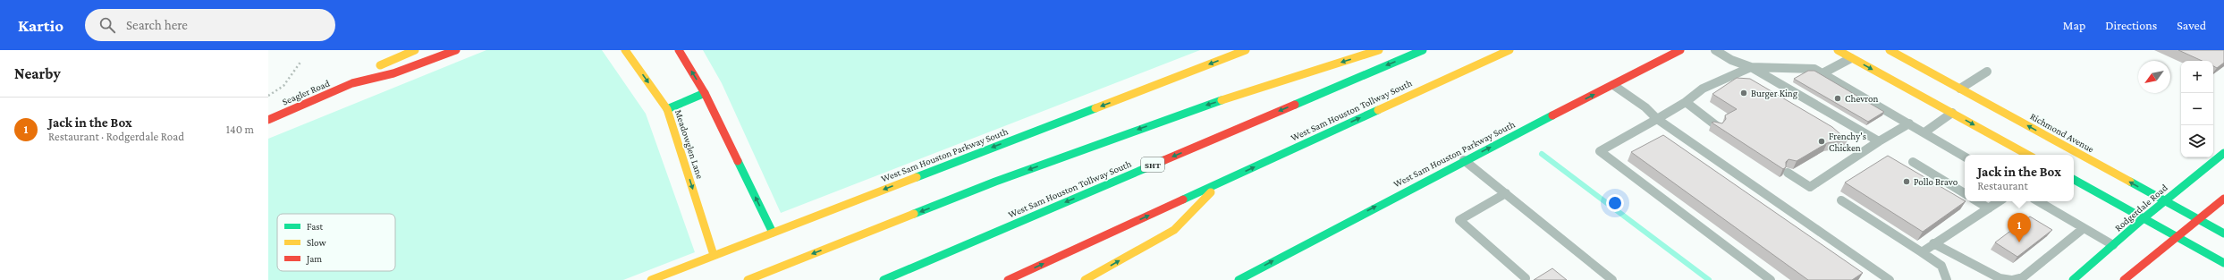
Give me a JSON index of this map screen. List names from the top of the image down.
{
  "streets": {
    "main road": [
      "Seagler Road",
      "West Sam Houston Tollway South",
      "Richmond Avenue",
      "Meadowglen Lane",
      "West Sam Houston Parkway South",
      "SHT",
      "Rodgerdale Road"
    ]
  },
  "crossings": [
    ["Richmond Avenue", "Rodgerdale Road"],
    ["Meadowglen Lane", "West Sam Houston Parkway South"]
  ],
  "places": [
    "Burger King",
    "Chevron",
    "Frenchy's Chicken",
    "Pollo Bravo"
  ],
  "legend": ["Fast", "Slow", "Jam"],
  "north": "bottom left",
  "page": {
    "header": "Kartio",
    "search": "Search here",
    "nav": ["Map", "Directions", "Saved"],
    "heading": "Nearby",
    "map_buttons": ["+", "−"],
    "list": [
      {
        "mark": "1",
        "name": "Jack in the Box",
        "note": "Restaurant · Rodgerdale Road",
        "value": "140 m"
      }
    ],
    "popup": ["Jack in the Box", "Restaurant"],
    "pins": "1"
  }
}
